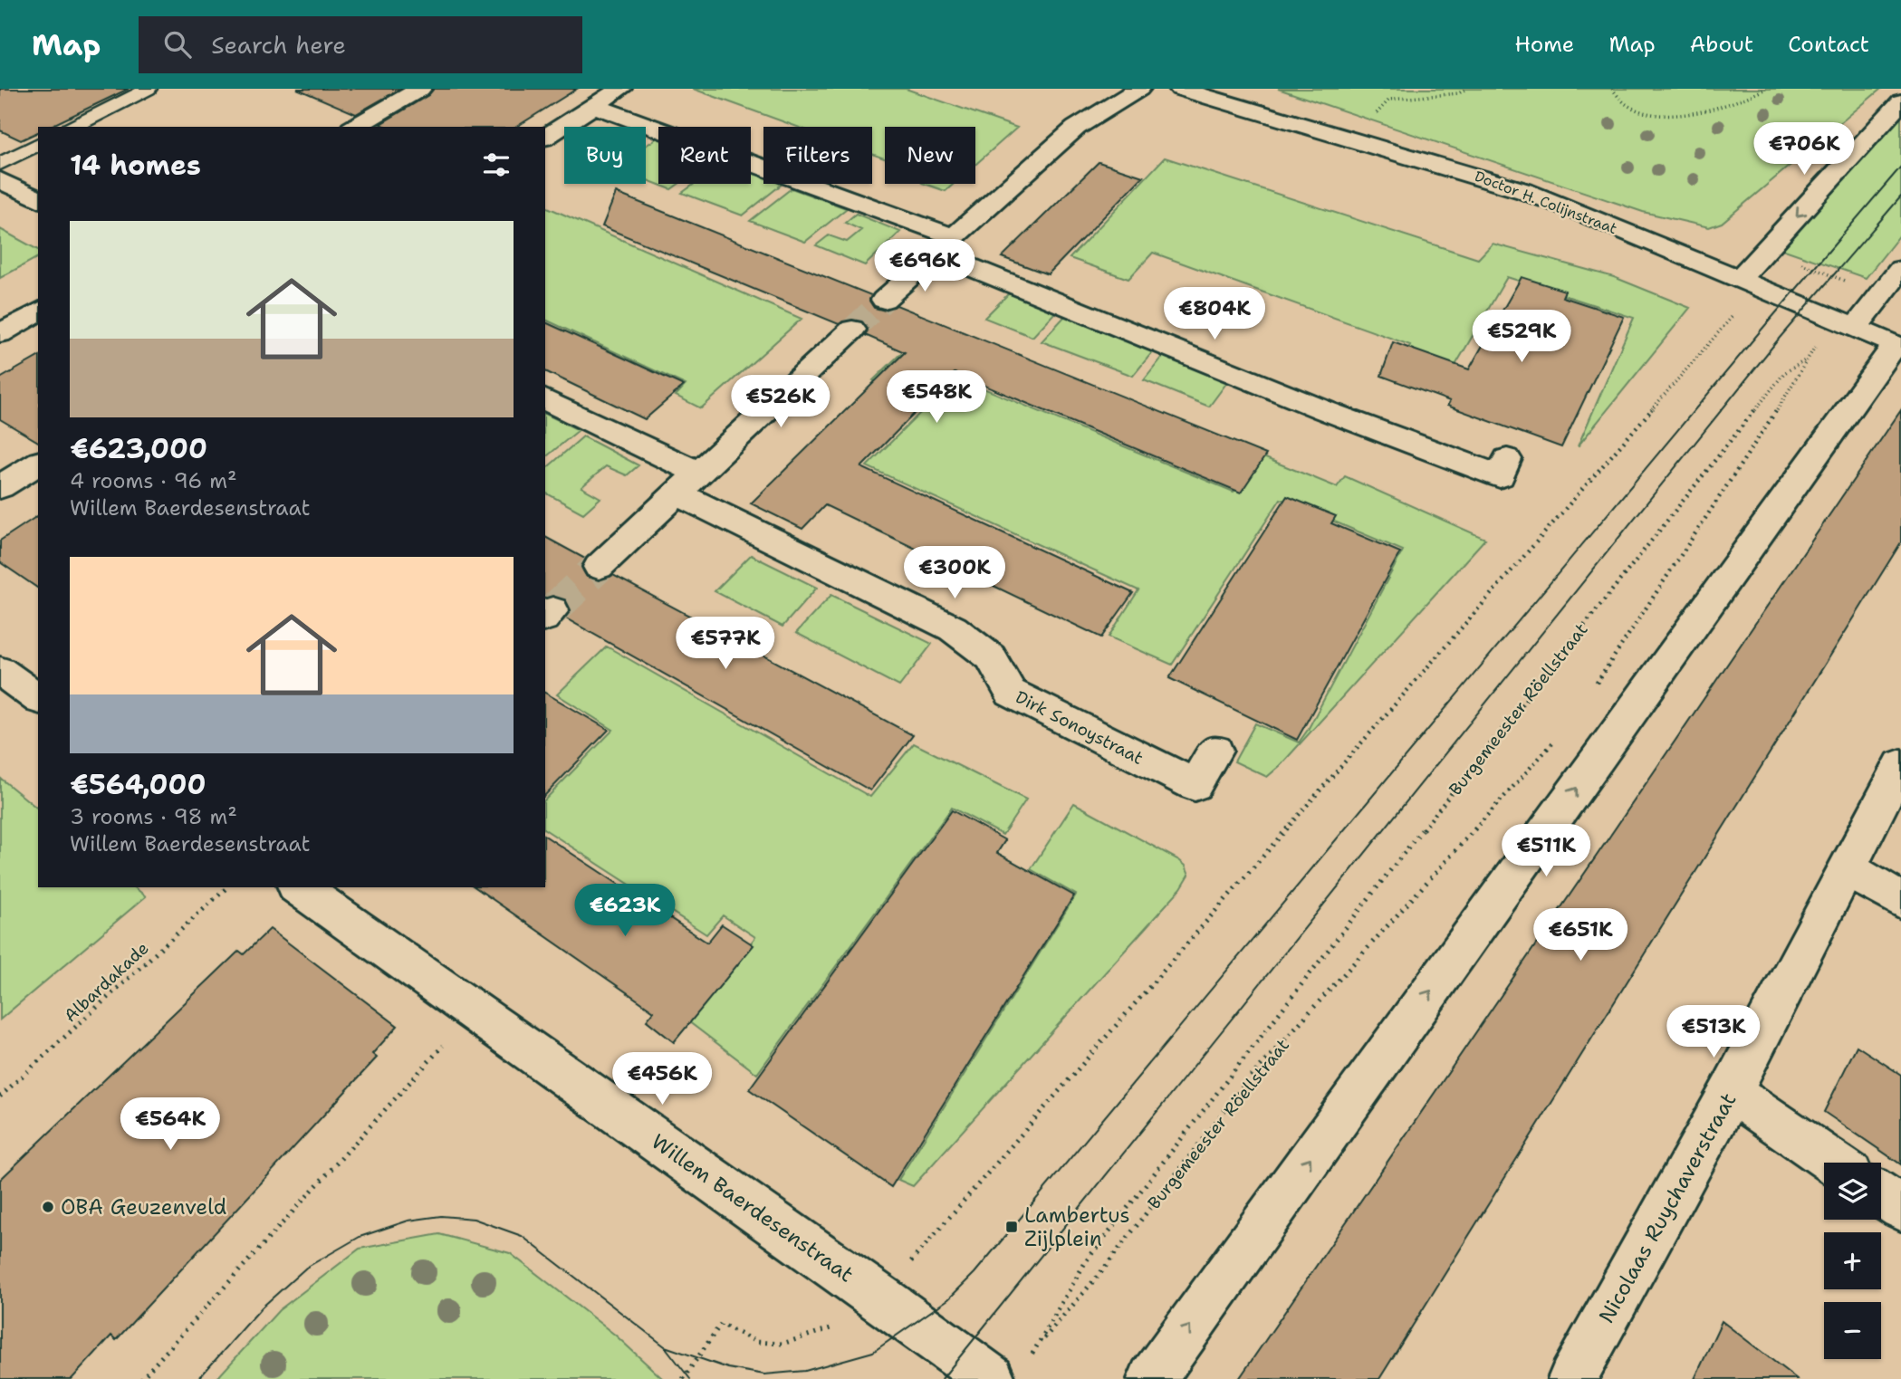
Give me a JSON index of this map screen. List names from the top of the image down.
{
  "streets": {
    "street": [
      "Doctor H. Colijnstraat",
      "Dirk Sonoystraat",
      "Willem Baerdesenstraat",
      "Nicolaas Ruychaverstraat"
    ],
    "path": ["Burgemeester Röellstraat", "Albardakade"]
  },
  "places": {
    "other": ["OBA Geuzenveld"],
    "transit": ["Lambertus Zijlplein"]
  },
  "page": {
    "header": "Map",
    "search": "Search here",
    "nav": [
      "Home",
      "Map",
      "About",
      "Contact"
    ],
    "price": [
      "€706K",
      "€696K",
      "€804K",
      "€529K",
      "€548K",
      "€526K",
      "€300K",
      "€577K",
      "€511K",
      "€623K",
      "€651K",
      "€513K",
      "€456K",
      "€564K"
    ],
    "chip": [
      "Buy",
      "Rent",
      "Filters",
      "New"
    ],
    "heading": "14 homes",
    "list": [
      {
        "name": "€623,000",
        "note": "4 rooms · 96 m² · Willem Baerdesenstraat"
      },
      {
        "name": "€564,000",
        "note": "3 rooms · 98 m² · Willem Baerdesenstraat"
      }
    ],
    "map_buttons": ["+", "−"]
  }
}
